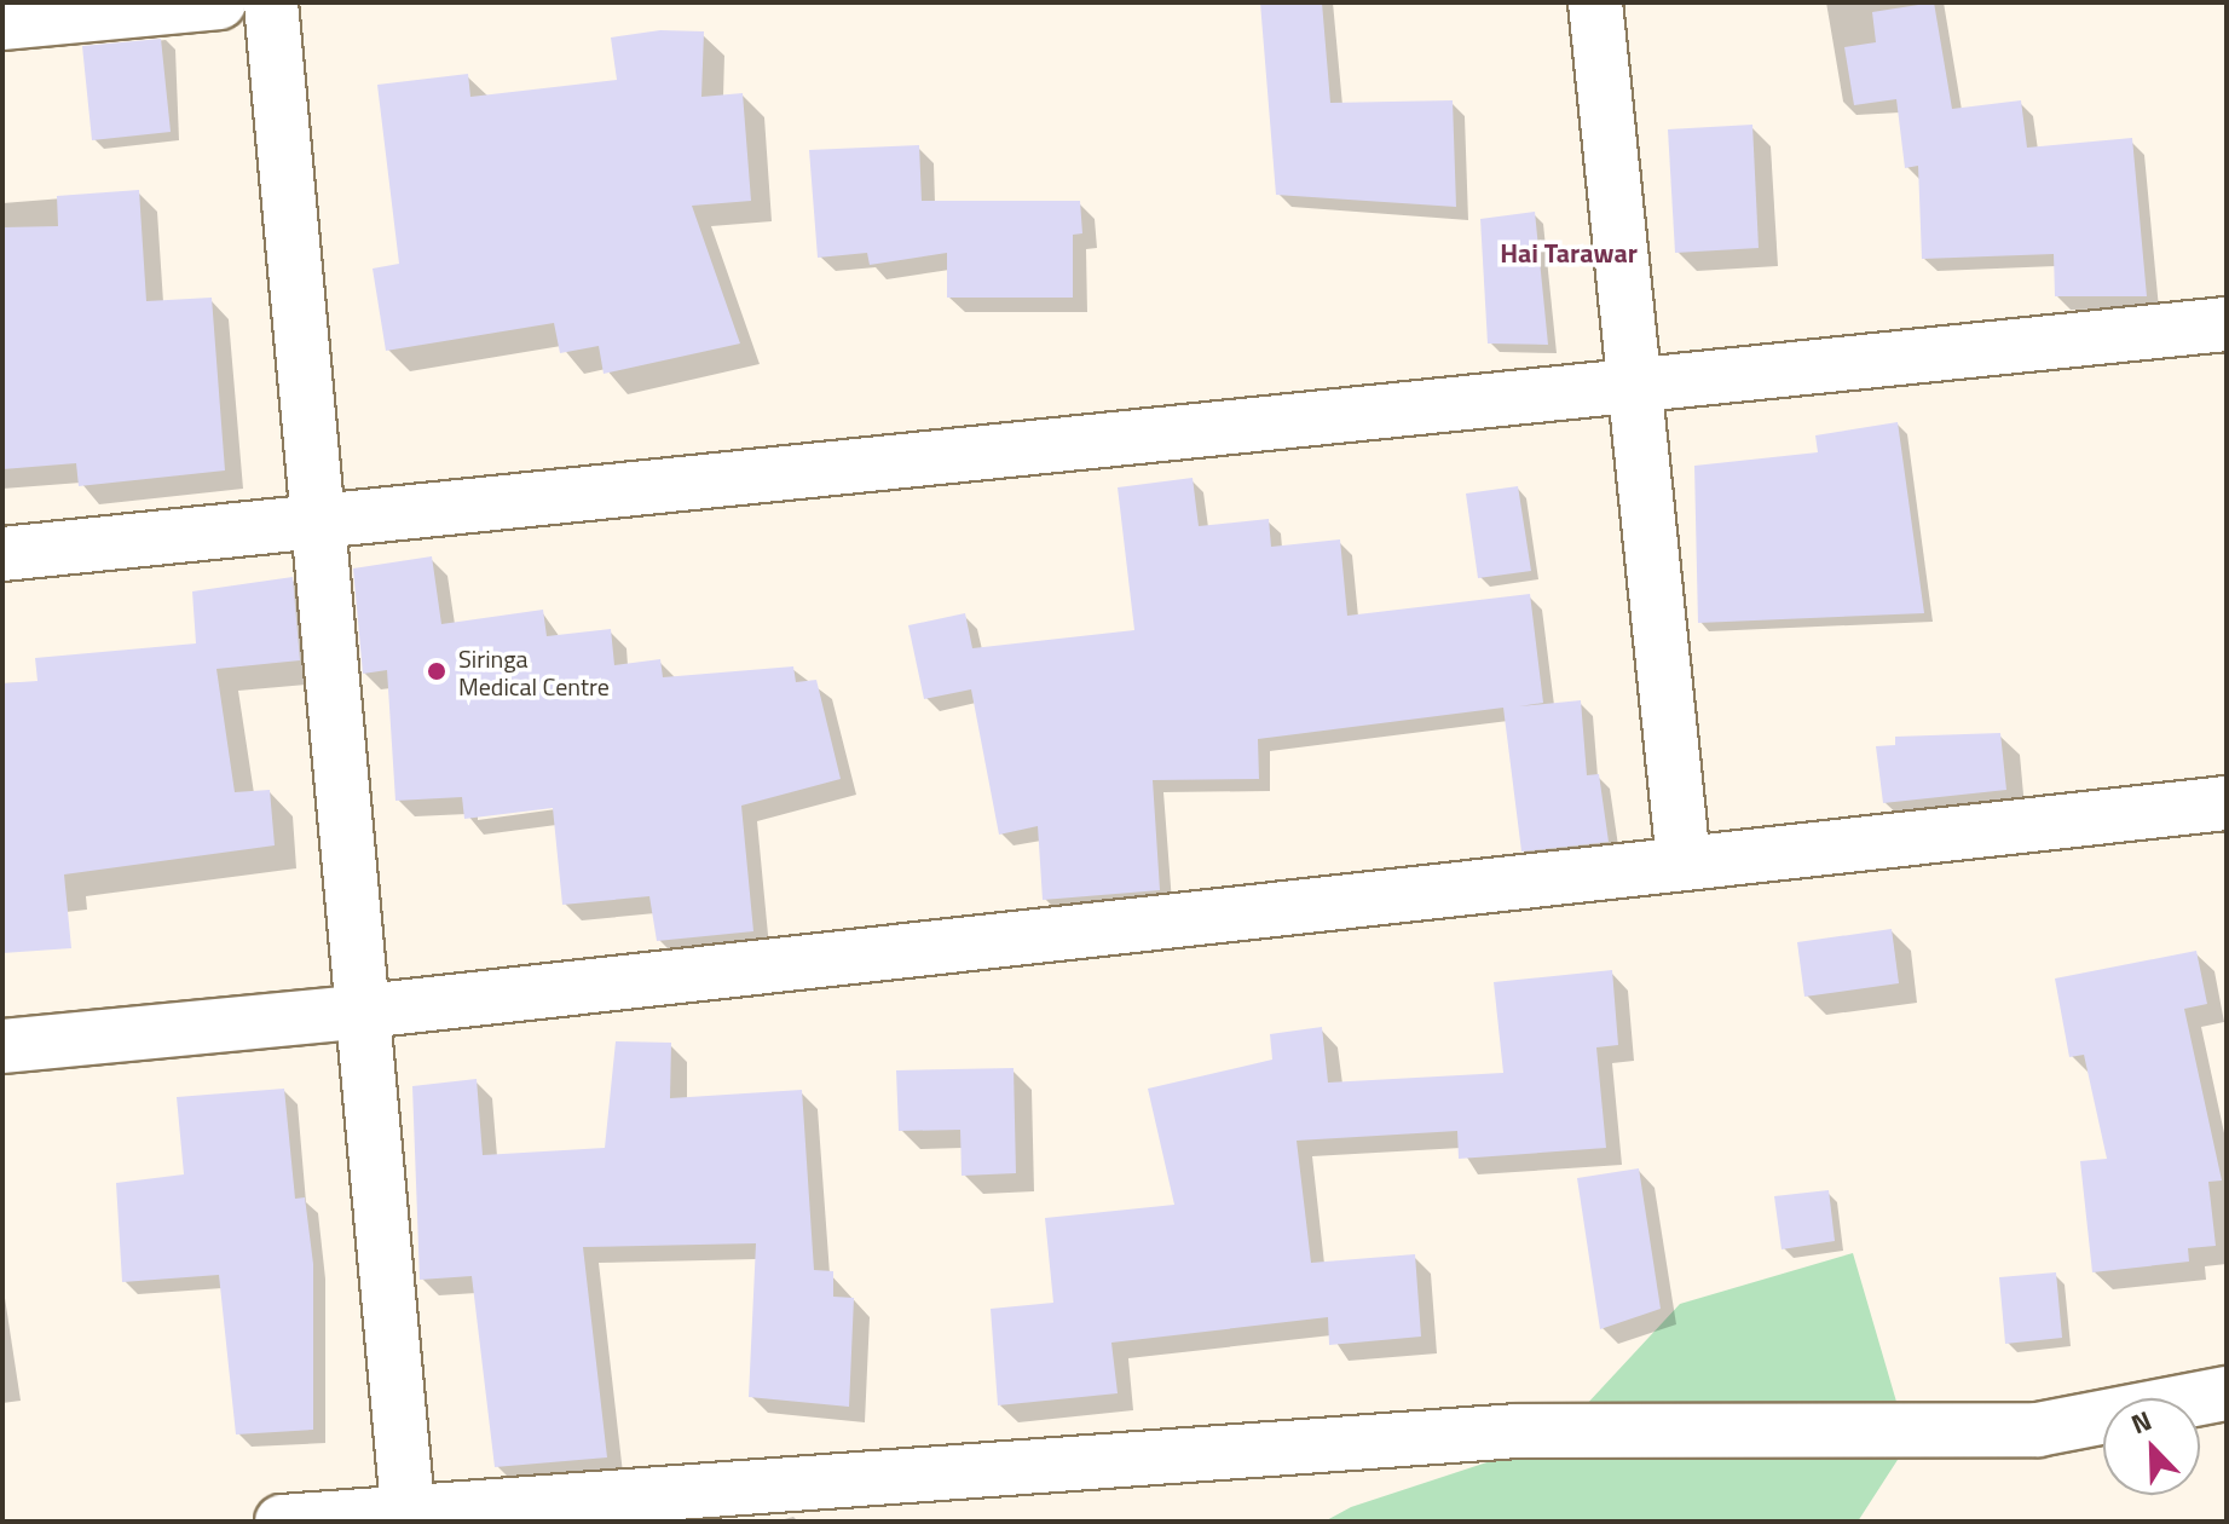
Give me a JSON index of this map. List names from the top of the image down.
{
  "districts": ["Hai Tarawar"],
  "places": ["Siringa Medical Centre"],
  "north": "top left"
}
